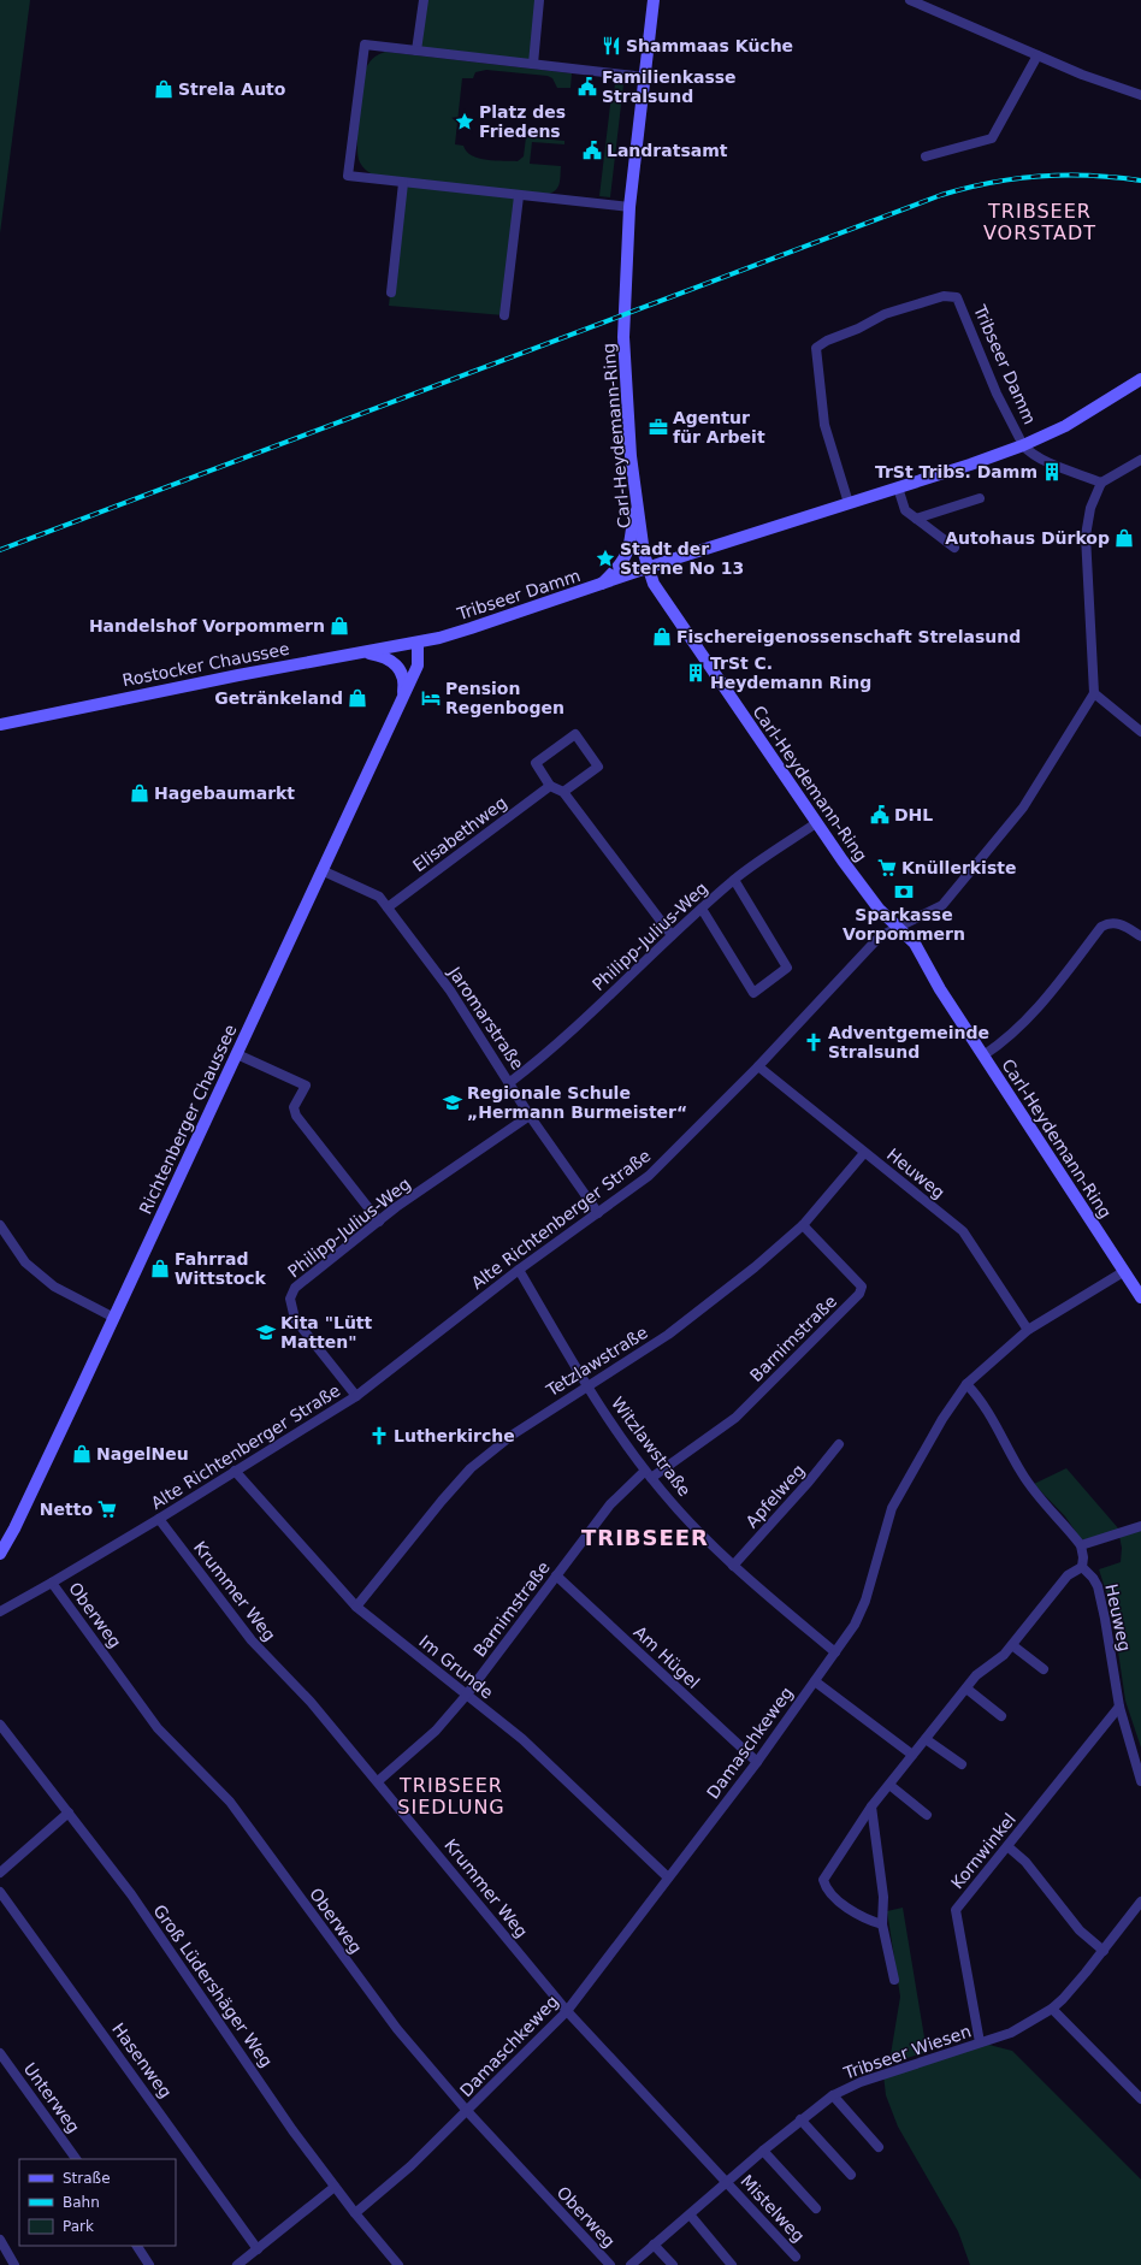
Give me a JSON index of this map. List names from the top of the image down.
{
  "streets": {
    "main road": [
      "Tribseer Damm",
      "Carl-Heydemann-Ring",
      "Rostocker Chaussee",
      "Richtenberger Chaussee"
    ],
    "street": [
      "Elisabethweg",
      "Philipp-Julius-Weg",
      "Jaromarstraße",
      "Heuweg",
      "Alte Richtenberger Straße",
      "Barnimstraße",
      "Tetzlawstraße",
      "Witzlawstraße",
      "Apfelweg",
      "Krummer Weg",
      "Oberweg",
      "Am Hügel",
      "Im Grunde",
      "Damaschkeweg",
      "Kornwinkel",
      "Groß Lüdershäger Weg",
      "Tribseer Wiesen",
      "Hasenweg",
      "Unterweg",
      "Mistelweg"
    ]
  },
  "crossings": [
    ["Tribseer Damm", "Carl-Heydemann-Ring"],
    ["Tribseer Damm", "Rostocker Chaussee"],
    ["Tribseer Damm", "Richtenberger Chaussee"],
    ["Carl-Heydemann-Ring", "Philipp-Julius-Weg"],
    ["Carl-Heydemann-Ring", "Alte Richtenberger Straße"],
    ["Carl-Heydemann-Ring", "Damaschkeweg"],
    ["Rostocker Chaussee", "Richtenberger Chaussee"],
    ["Elisabethweg", "Jaromarstraße"],
    ["Philipp-Julius-Weg", "Jaromarstraße"],
    ["Philipp-Julius-Weg", "Alte Richtenberger Straße"],
    ["Jaromarstraße", "Richtenberger Chaussee"],
    ["Jaromarstraße", "Alte Richtenberger Straße"],
    ["Heuweg", "Alte Richtenberger Straße"],
    ["Heuweg", "Tetzlawstraße"],
    ["Heuweg", "Damaschkeweg"],
    ["Heuweg", "Kornwinkel"],
    ["Alte Richtenberger Straße", "Witzlawstraße"],
    ["Alte Richtenberger Straße", "Krummer Weg"],
    ["Alte Richtenberger Straße", "Oberweg"],
    ["Alte Richtenberger Straße", "Im Grunde"],
    ["Barnimstraße", "Tetzlawstraße"],
    ["Barnimstraße", "Witzlawstraße"],
    ["Barnimstraße", "Krummer Weg"],
    ["Barnimstraße", "Am Hügel"],
    ["Barnimstraße", "Im Grunde"],
    ["Tetzlawstraße", "Witzlawstraße"],
    ["Tetzlawstraße", "Im Grunde"],
    ["Witzlawstraße", "Apfelweg"],
    ["Witzlawstraße", "Damaschkeweg"],
    ["Krummer Weg", "Damaschkeweg"],
    ["Krummer Weg", "Tribseer Wiesen"],
    ["Krummer Weg", "Mistelweg"],
    ["Oberweg", "Damaschkeweg"],
    ["Am Hügel", "Damaschkeweg"],
    ["Im Grunde", "Damaschkeweg"],
    ["Damaschkeweg", "Groß Lüdershäger Weg"],
    ["Kornwinkel", "Tribseer Wiesen"],
    ["Tribseer Wiesen", "Mistelweg"]
  ],
  "districts": ["TRIBSEER VORSTADT", "TRIBSEER", "TRIBSEER SIEDLUNG"],
  "places": {
    "restaurant": ["Shammaas Küche"],
    "public building": ["Familienkasse Stralsund", "Landratsamt", "DHL"],
    "shop": [
      "Strela Auto",
      "Autohaus Dürkop",
      "Handelshof Vorpommern",
      "Fischereigenossenschaft Strelasund",
      "Getränkeland",
      "Hagebaumarkt",
      "Fahrrad Wittstock",
      "NagelNeu"
    ],
    "place": ["Platz des Friedens", "Stadt der Sterne No 13"],
    "office": ["Agentur für Arbeit"],
    "building": ["TrSt Tribs. Damm", "TrSt C. Heydemann Ring"],
    "hotel": ["Pension Regenbogen"],
    "supermarket": ["Knüllerkiste", "Netto"],
    "bank": ["Sparkasse Vorpommern"],
    "church": ["Adventgemeinde Stralsund", "Lutherkirche"],
    "school or university": ["Regionale Schule „Hermann Burmeister“", "Kita \"Lütt Matten\""]
  },
  "legend": ["Straße", "Bahn", "Park"]
}
